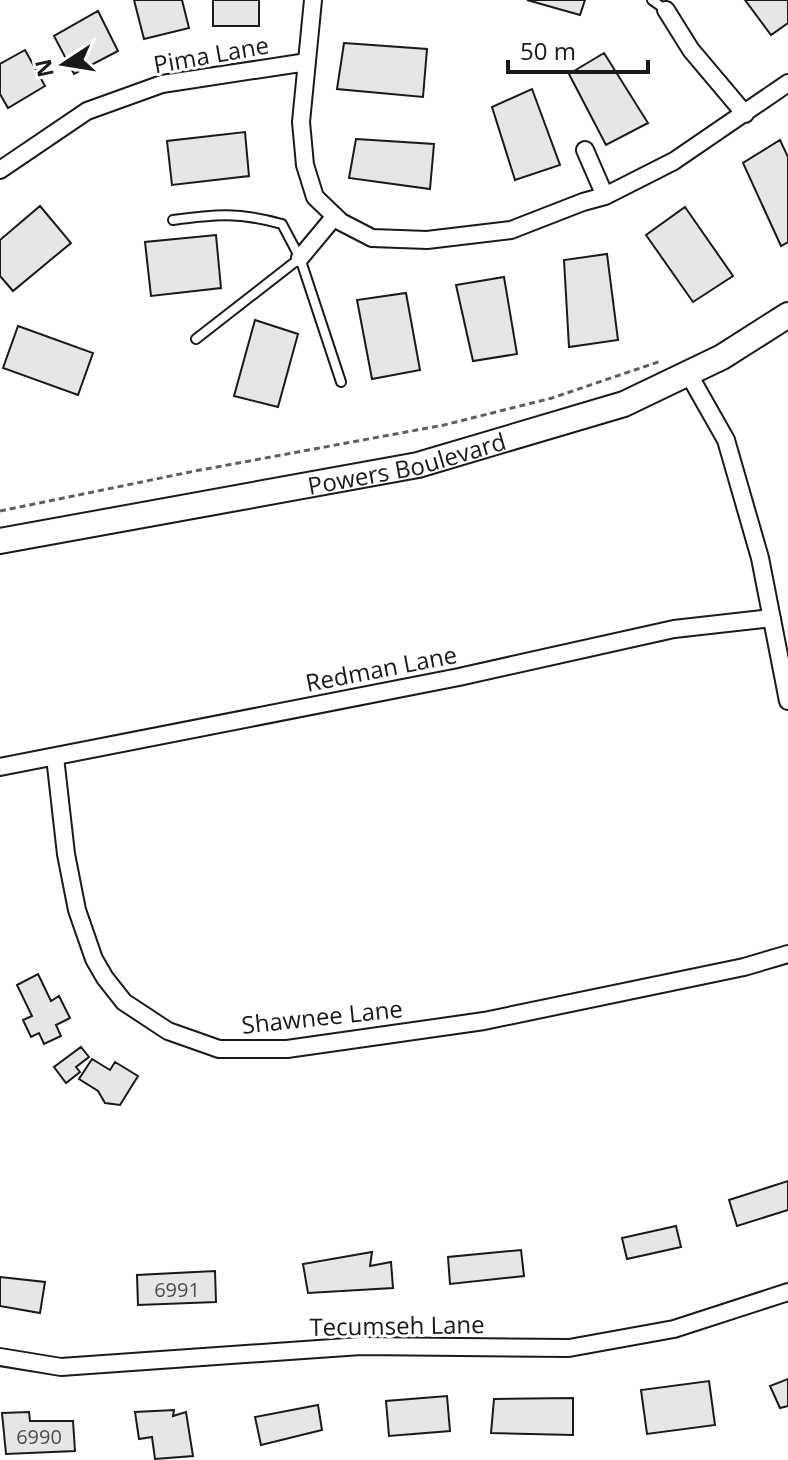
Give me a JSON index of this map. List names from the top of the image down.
{
  "streets": {
    "main road": ["Powers Boulevard"],
    "street": [
      "Pima Lane",
      "Redman Lane",
      "Shawnee Lane",
      "Tecumseh Lane"
    ]
  },
  "crossings": [
    ["Redman Lane", "Shawnee Lane"]
  ],
  "house_numbers": ["6991", "6990"],
  "scale_bar": "50 m",
  "north": "left"
}
